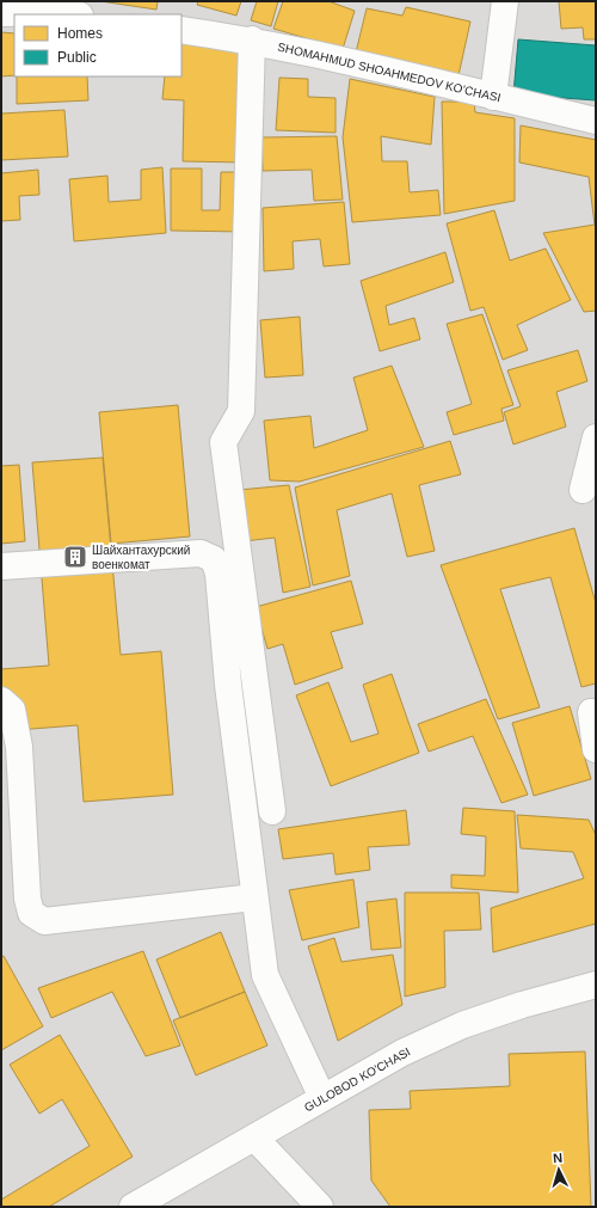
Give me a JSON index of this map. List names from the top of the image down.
{
  "streets": {
    "street": ["SHOMAHMUD SHOAHMEDOV KO'CHASI", "GULOBOD KO'CHASI"]
  },
  "places": {
    "building": ["Шайхантахурский военкомат"]
  },
  "legend": ["Homes", "Public"],
  "north": "top"
}
